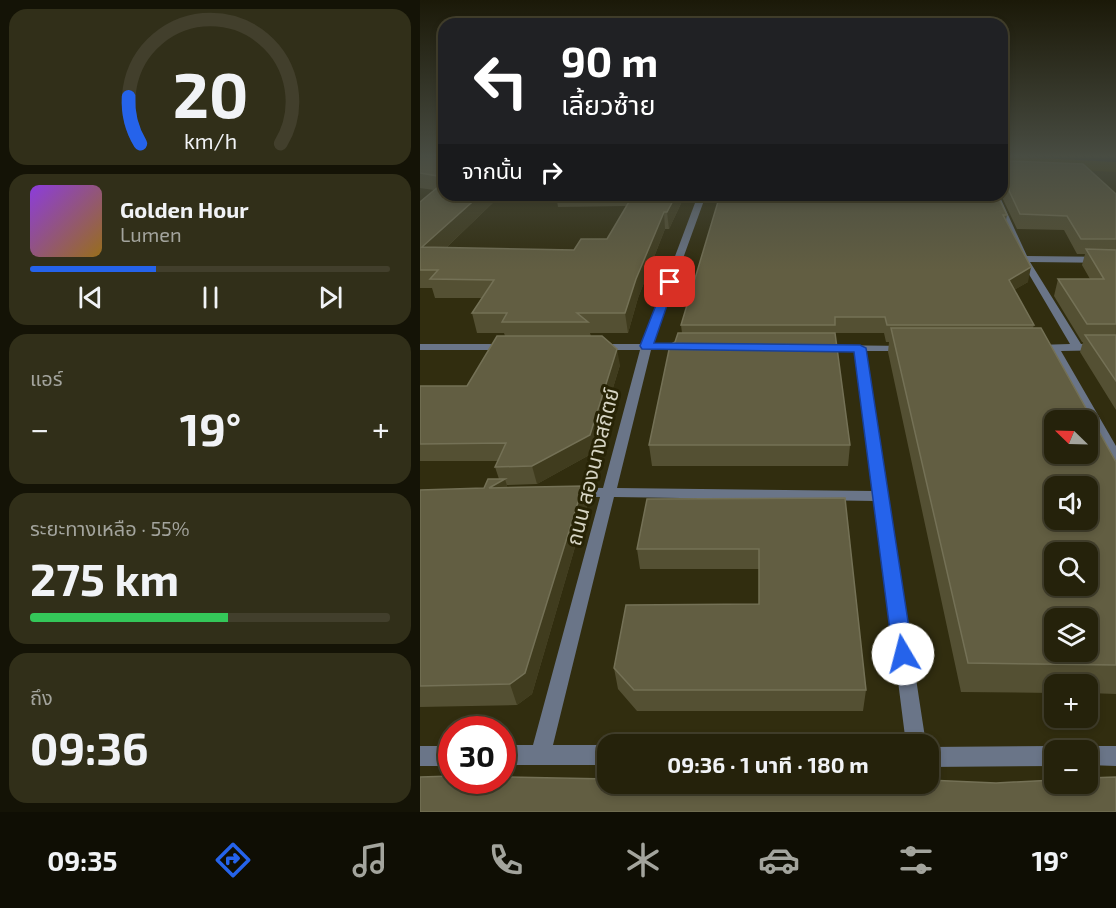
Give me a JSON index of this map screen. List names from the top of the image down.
{
  "streets": {
    "street": ["ถนน สองนางสถิตย์"]
  },
  "north": "top left",
  "page": {
    "turn": ["90 m", "เลี้ยวซ้าย"],
    "then": "จากนั้น",
    "song": ["Golden Hour", "Lumen"],
    "tile": [
      "แอร์",
      ["ระยะทางเหลือ · 55%", "275 km"],
      ["ถึง", "09:36"]
    ],
    "heat": ["−", "19°", "+"],
    "map_buttons": ["+", "−"],
    "limit": "30",
    "trip": "09:36 · 1 นาที · 180 m",
    "tabs": ["09:35", "19°"],
    "gauge": ["20", "km/h"]
  }
}
